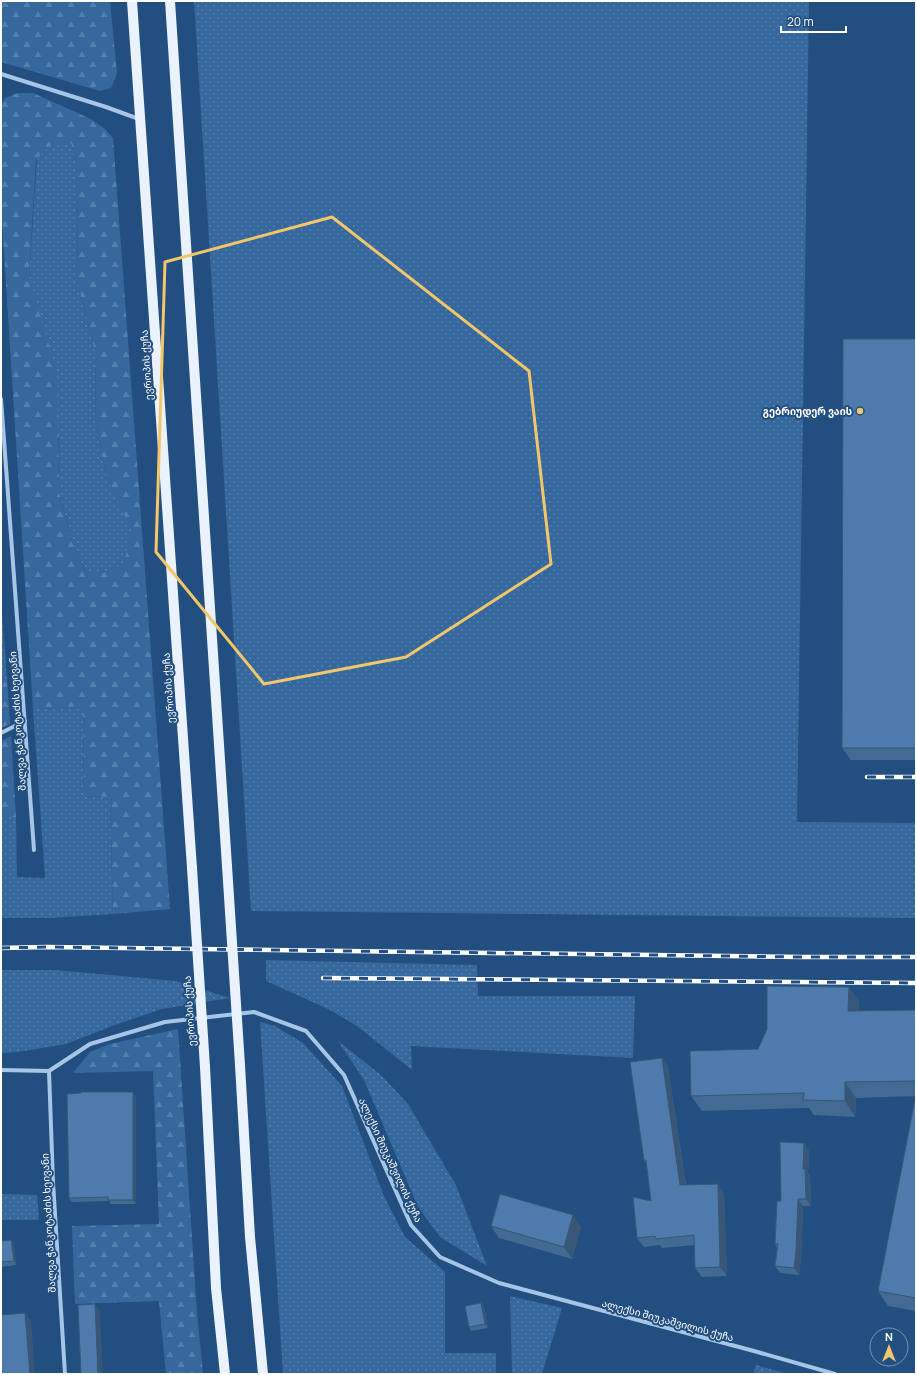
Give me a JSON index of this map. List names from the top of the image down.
{
  "streets": {
    "main road": ["ევროპის ქუჩა"],
    "street": ["შალვა ჭანკოტაძის ხეივანი", "ალექსი შიუკაშვილის ქუჩა"]
  },
  "crossings": [
    ["შალვა ჭანკოტაძის ხეივანი", "ალექსი შიუკაშვილის ქუჩა"]
  ],
  "places": ["გებრიუდერ ვაის"],
  "scale_bar": "20 m",
  "north": "top"
}
